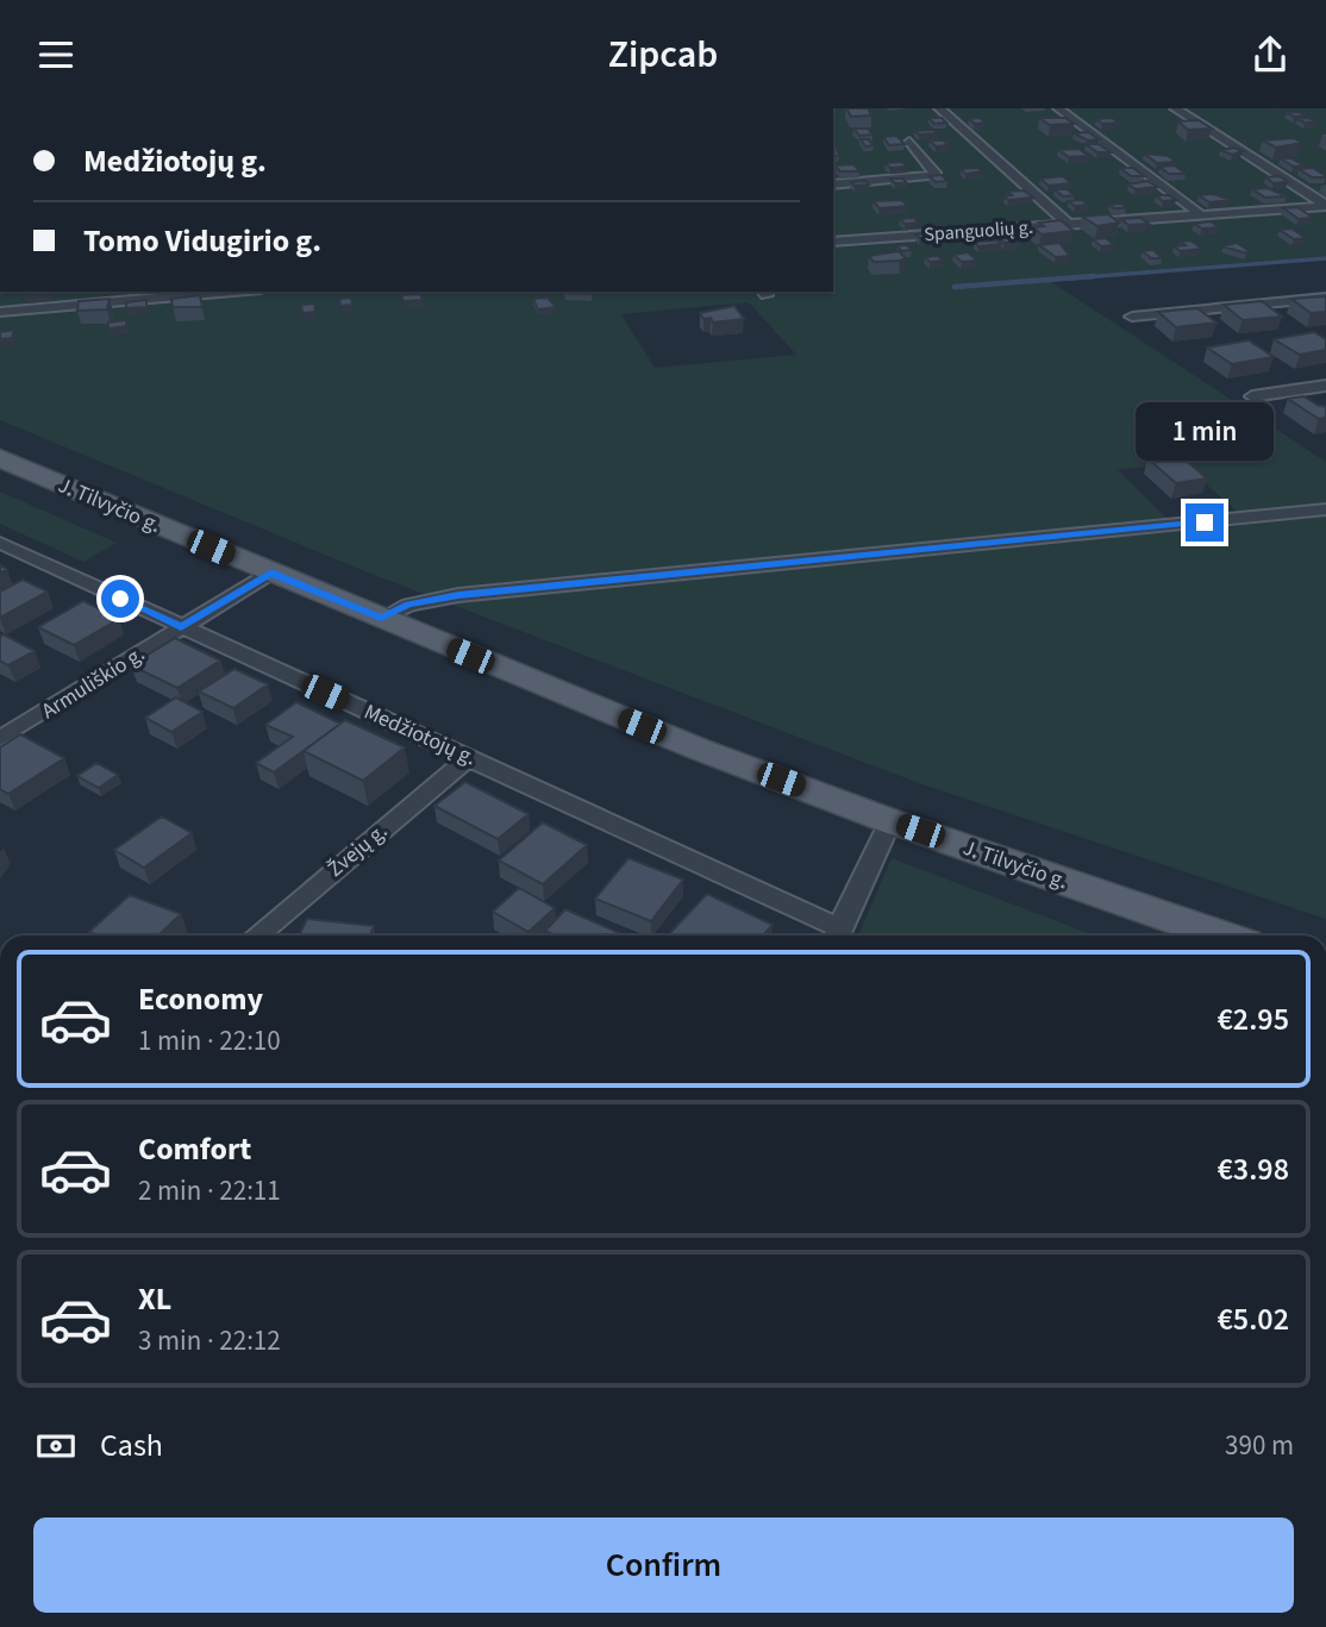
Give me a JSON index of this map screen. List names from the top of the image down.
{
  "streets": {
    "main road": ["J. Tilvyčio g."],
    "street": [
      "Spanguolių g.",
      "Armuliškio g.",
      "Medžiotojų g.",
      "Žvejų g."
    ]
  },
  "crossings": [
    ["J. Tilvyčio g.", "Armuliškio g."],
    ["J. Tilvyčio g.", "Medžiotojų g."],
    ["Armuliškio g.", "Medžiotojų g."],
    ["Medžiotojų g.", "Žvejų g."]
  ],
  "page": {
    "header": "Zipcab",
    "banner": ["Medžiotojų g.", "Tomo Vidugirio g."],
    "bubble": "1 min",
    "list": [
      {
        "name": "Economy",
        "note": "1 min · 22:10",
        "value": "€2.95"
      },
      {
        "name": "Comfort",
        "note": "2 min · 22:11",
        "value": "€3.98"
      },
      {
        "name": "XL",
        "note": "3 min · 22:12",
        "value": "€5.02"
      }
    ],
    "pay": ["Cash", "390 m"],
    "buttons": "Confirm"
  }
}
